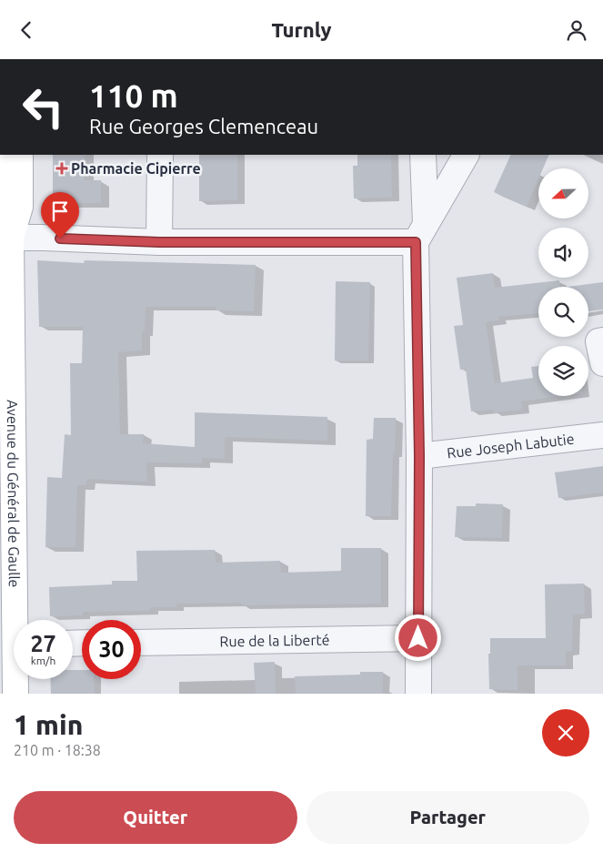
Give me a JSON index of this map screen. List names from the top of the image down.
{
  "streets": {
    "main road": ["Avenue du Général de Gaulle"],
    "street": ["Rue Joseph Labutie", "Rue de la Liberté"]
  },
  "places": {
    "health": ["Pharmacie Cipierre"]
  },
  "north": "left",
  "page": {
    "header": "Turnly",
    "turn": ["110 m", "Rue Georges Clemenceau"],
    "speed": "27 km/h",
    "limit": "30",
    "heading": ["1 min", "210 m · 18:38"],
    "buttons": ["Quitter", "Partager"]
  }
}
